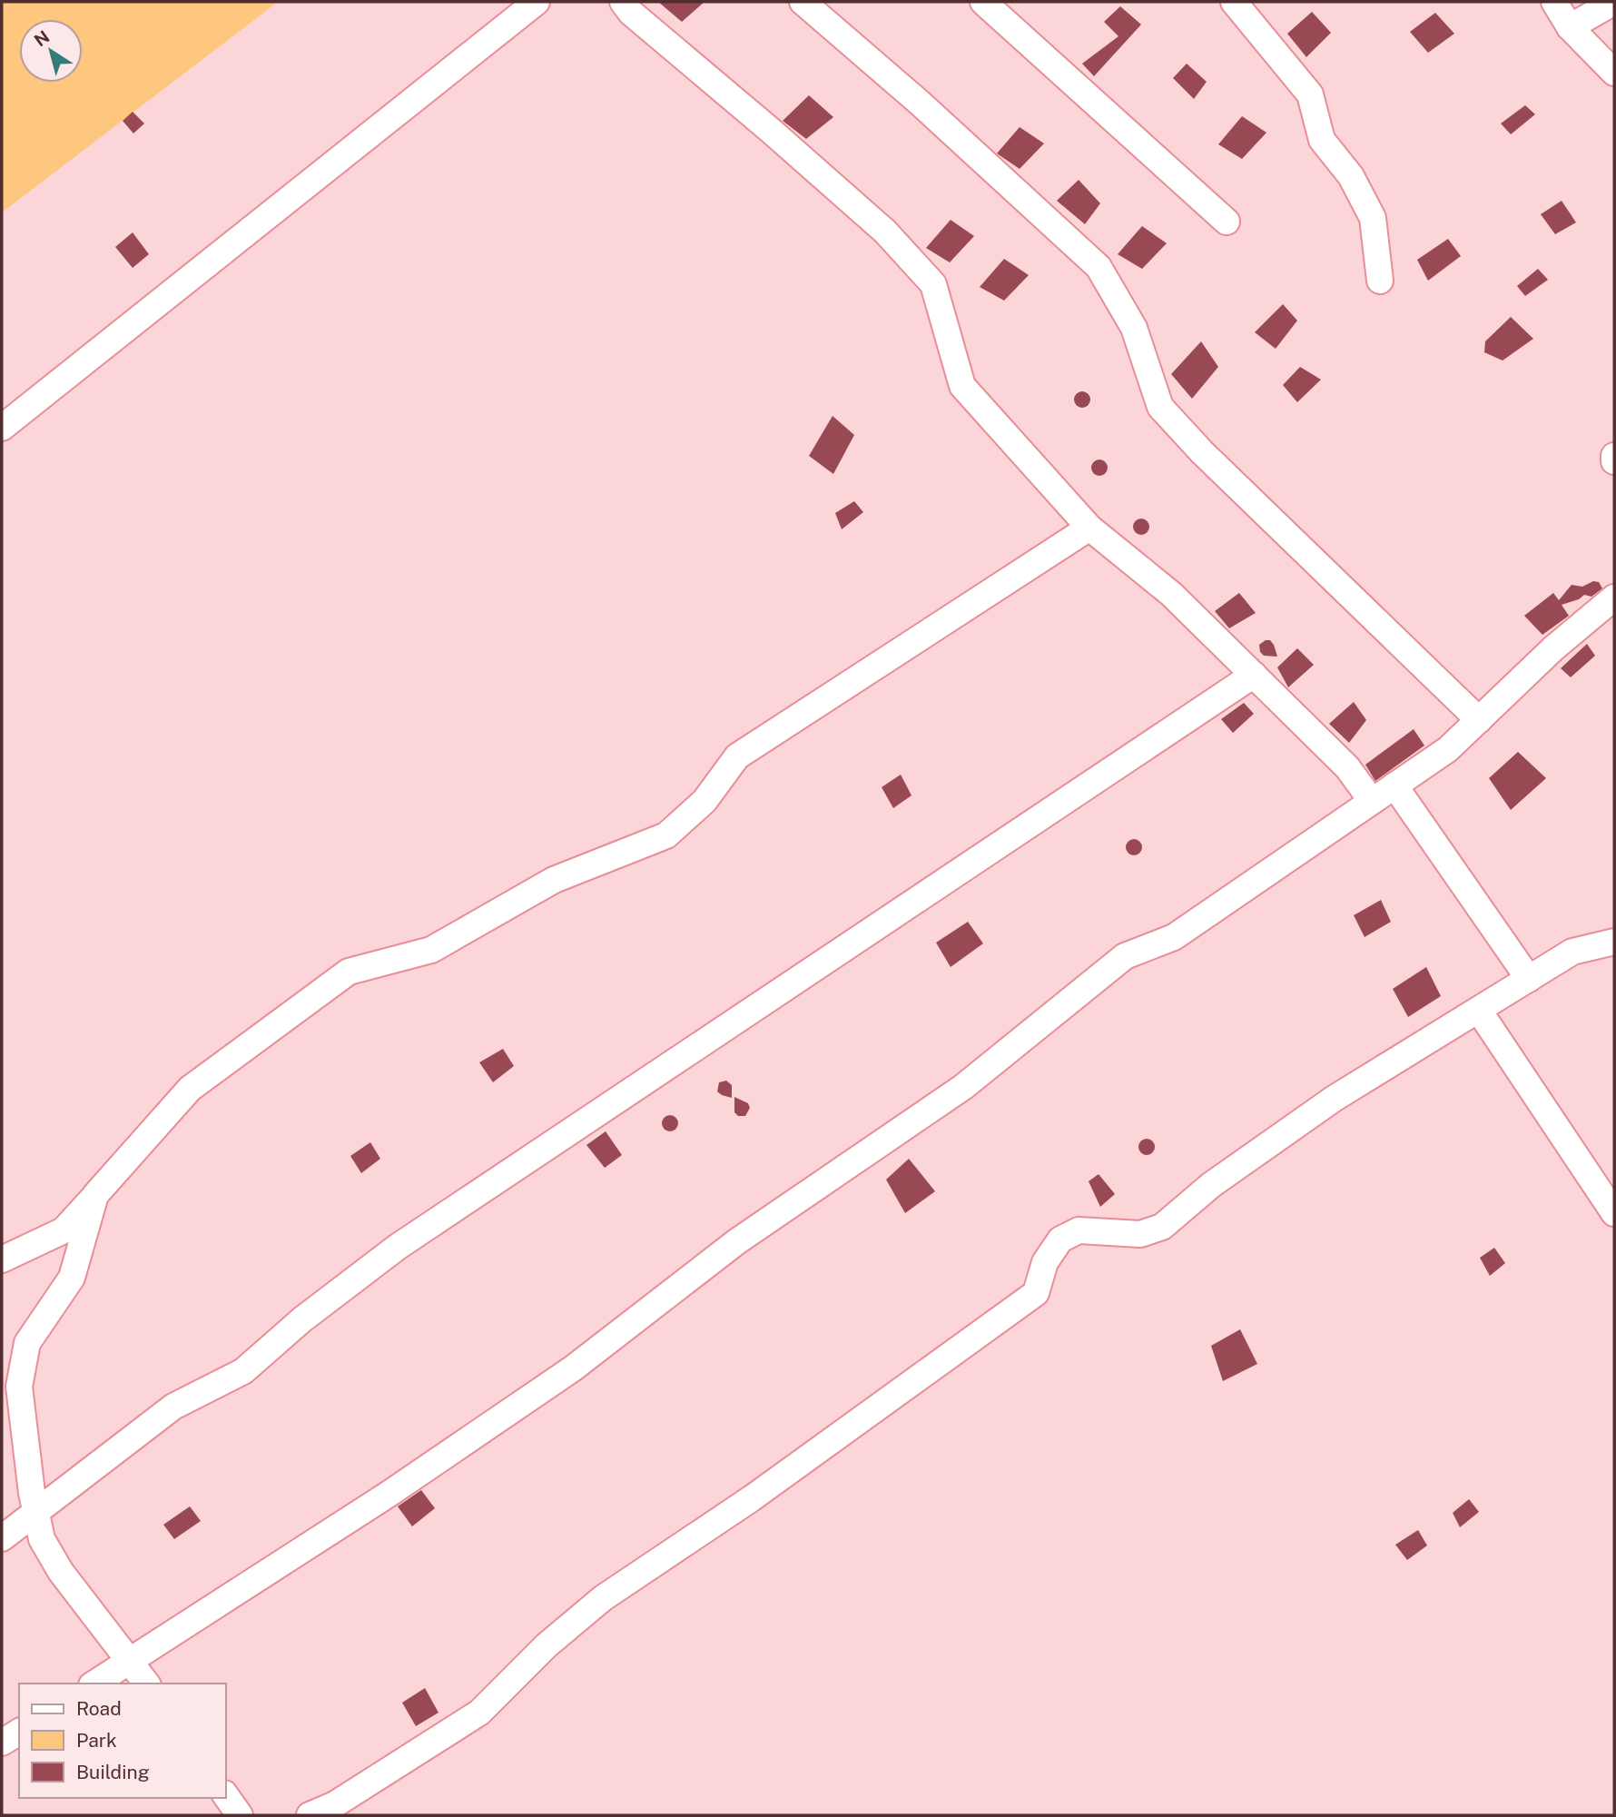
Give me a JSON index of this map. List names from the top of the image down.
{
  "legend": ["Road", "Park", "Building"],
  "north": "top left"
}
